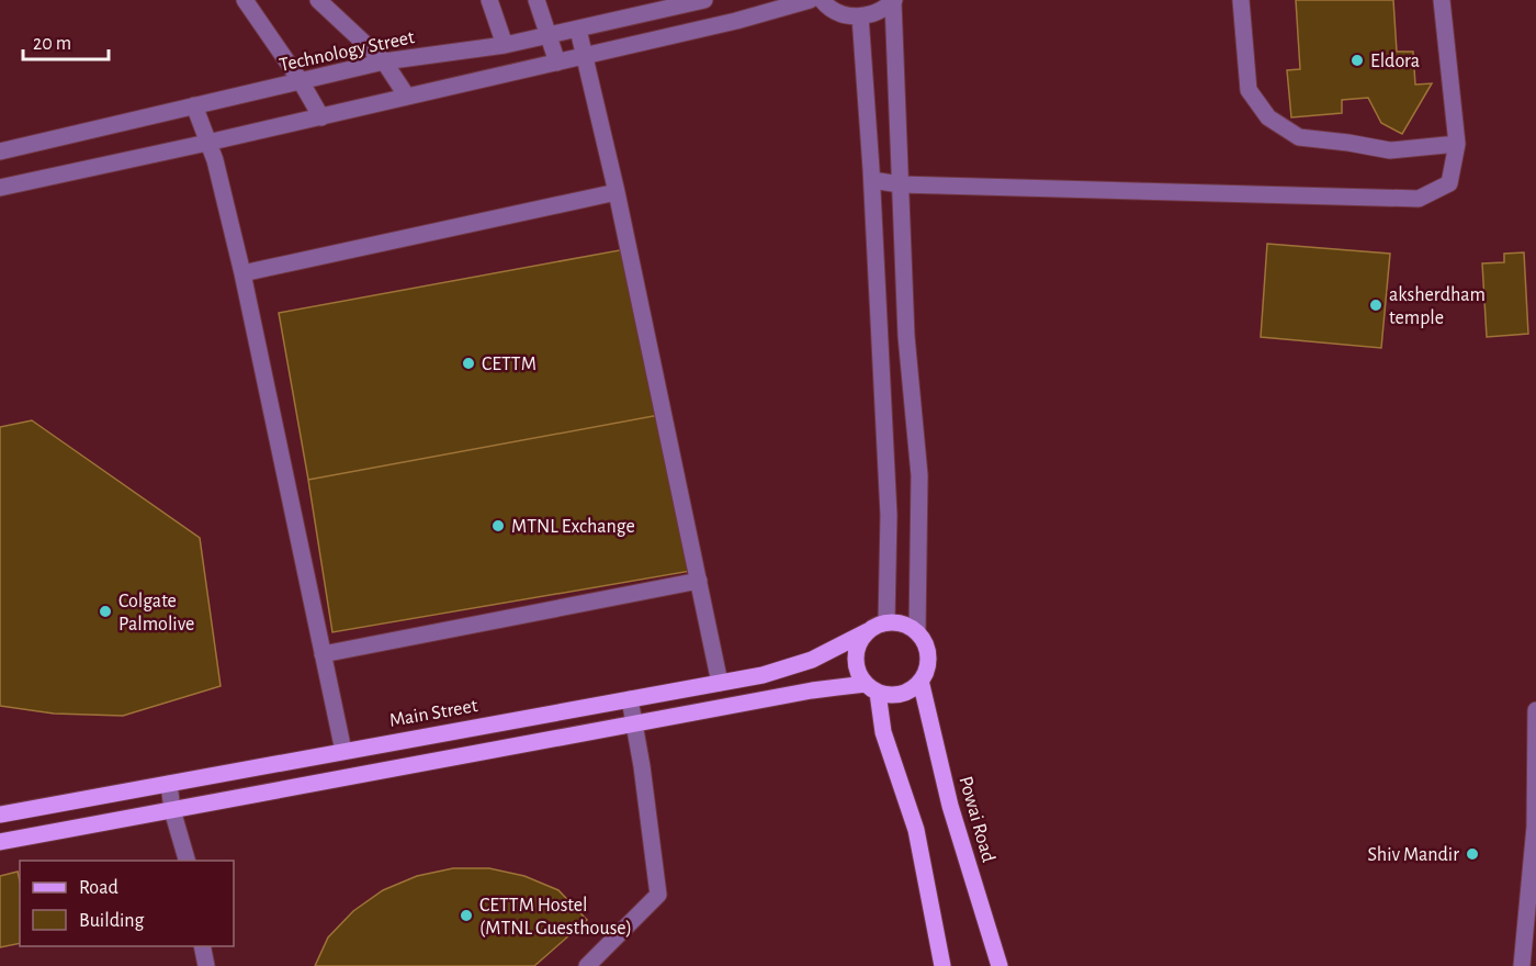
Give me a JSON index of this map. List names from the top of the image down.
{
  "streets": {
    "main road": ["Main Street", "Powai Road"],
    "street": ["Technology Street"]
  },
  "crossings": [
    ["Main Street", "Powai Road"]
  ],
  "places": [
    "Eldora",
    "aksherdham temple",
    "CETTM",
    "MTNL Exchange",
    "Colgate Palmolive",
    "Shiv Mandir",
    "CETTM Hostel (MTNL Guesthouse)"
  ],
  "legend": ["Road", "Building"],
  "scale_bar": "20 m"
}
